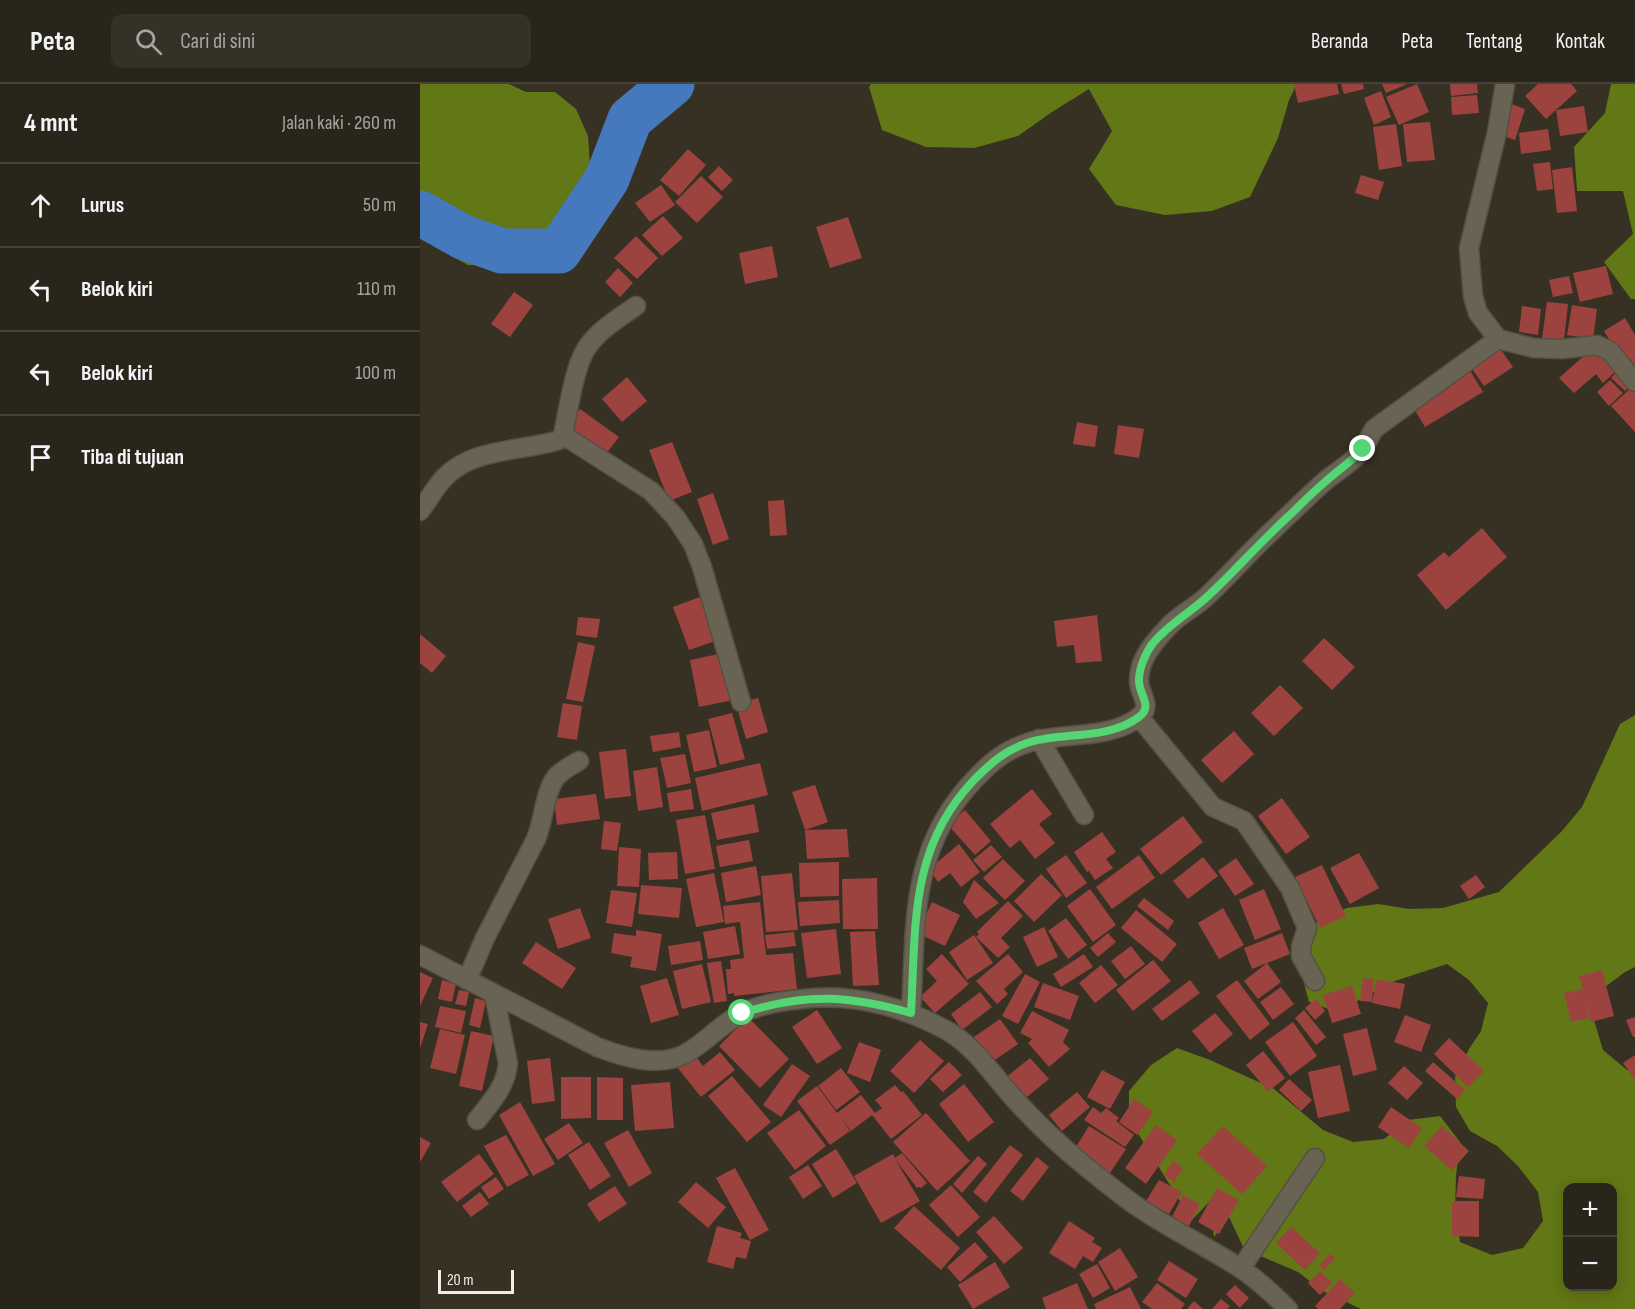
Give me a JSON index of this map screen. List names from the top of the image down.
{
  "scale_bar": "20 m",
  "page": {
    "header": "Peta",
    "search": "Cari di sini",
    "nav": [
      "Beranda",
      "Peta",
      "Tentang",
      "Kontak"
    ],
    "heading": ["4 mnt", "Jalan kaki · 260 m"],
    "list": [
      ["Lurus", "50 m"],
      ["Belok kiri", "110 m"],
      ["Belok kiri", "100 m"],
      "Tiba di tujuan"
    ],
    "map_buttons": ["+", "−"],
    "scale": "20 m"
  }
}
